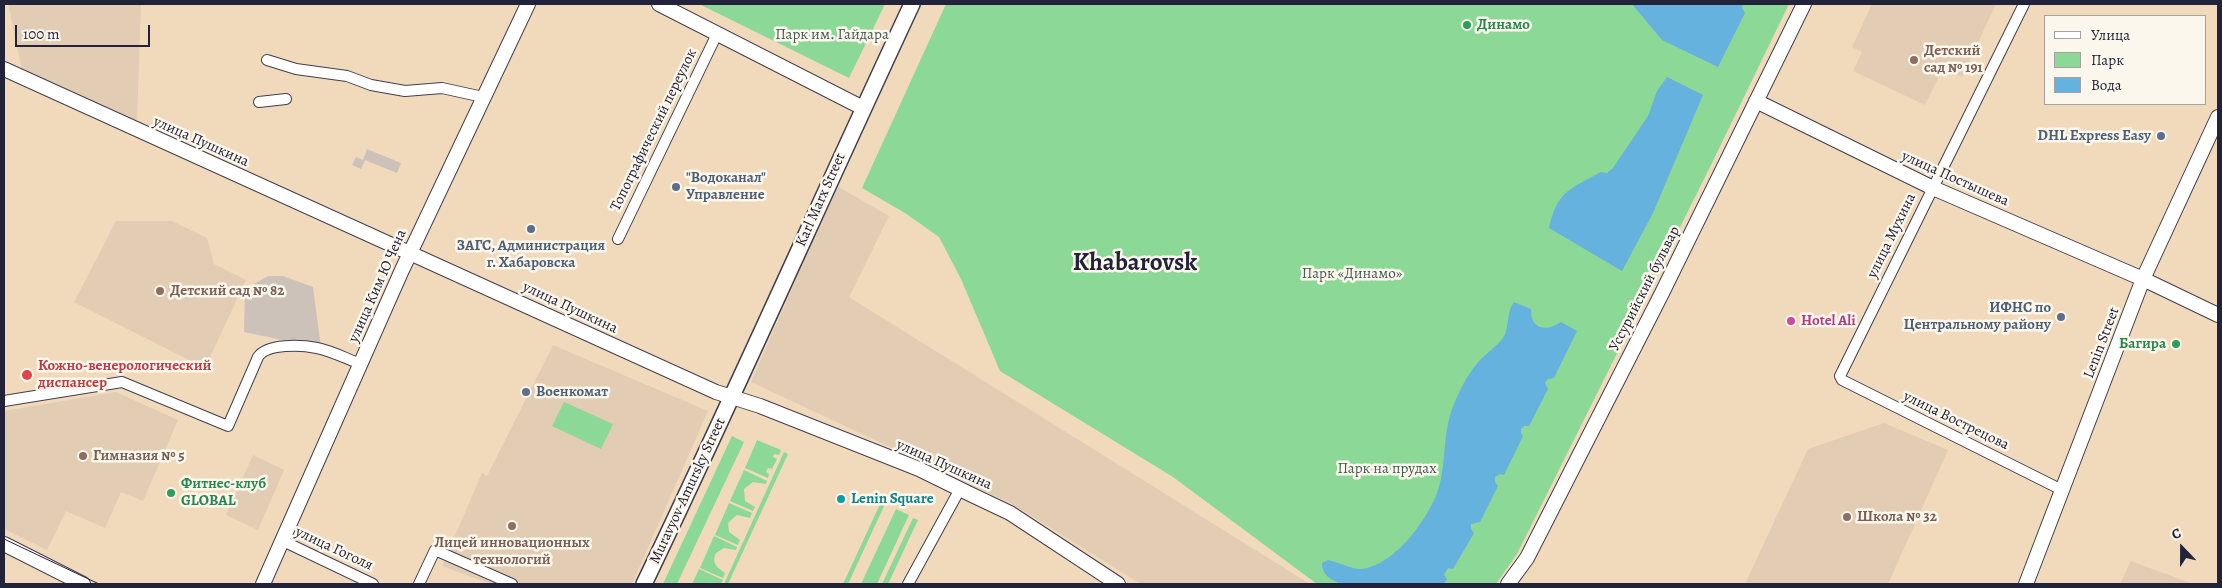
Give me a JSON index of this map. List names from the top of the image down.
{
  "streets": {
    "main road": ["Karl Marx Street", "Muravyov-Amursky Street"],
    "street": [
      "Топографический переулок",
      "улица Пушкина",
      "улица Постышева",
      "улица Мухина",
      "улица Ким Ю Чена",
      "Уссурийский бульвар",
      "Lenin Street",
      "улица Вострецова",
      "улица Гоголя"
    ]
  },
  "crossings": [
    ["улица Пушкина", "Karl Marx Street"],
    ["улица Пушкина", "улица Ким Ю Чена"],
    ["улица Пушкина", "Muravyov-Amursky Street"],
    ["улица Постышева", "улица Мухина"],
    ["улица Постышева", "Уссурийский бульвар"],
    ["улица Постышева", "Lenin Street"],
    ["Karl Marx Street", "Muravyov-Amursky Street"],
    ["улица Мухина", "улица Вострецова"],
    ["улица Ким Ю Чена", "улица Гоголя"],
    ["Lenin Street", "улица Вострецова"]
  ],
  "districts": ["Khabarovsk"],
  "parks": ["Парк им. Гайдара", "Парк «Динамо»", "Парк на прудах"],
  "places": [
    "Динамо",
    "Детский сад № 191",
    "DHL Express Easy",
    "\"Водоканал\" Управление",
    "ЗАГС, Администрация г. Хабаровска",
    "Детский сад № 82",
    "ИФНС по Центральному району",
    "Hotel Ali",
    "Багира",
    "Кожно-венерологический диспансер",
    "Военкомат",
    "Гимназия № 5",
    "Фитнес-клуб GLOBAL",
    "Lenin Square",
    "Школа № 32",
    "Лицей инновационных технологий"
  ],
  "legend": ["Улица", "Парк", "Вода"],
  "scale_bar": "100 m",
  "north": "top"
}
